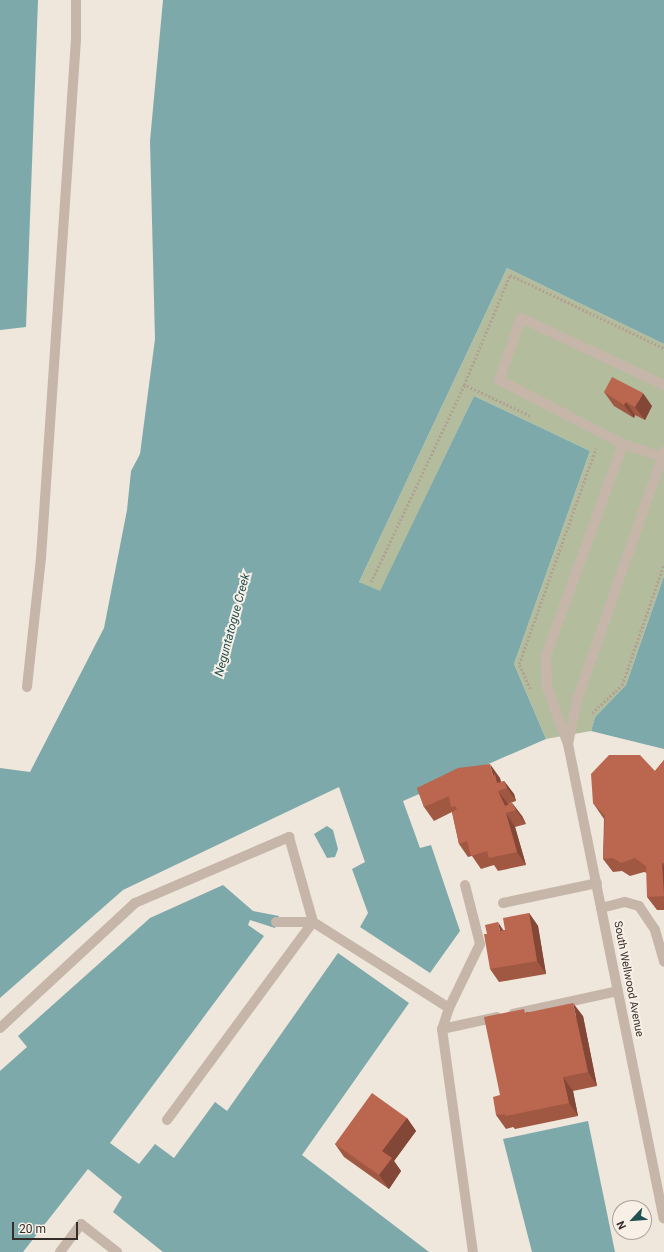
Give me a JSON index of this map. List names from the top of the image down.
{
  "streets": {
    "street": ["South Wellwood Avenue"]
  },
  "water": ["Neguntatogue Creek"],
  "scale_bar": "20 m",
  "north": "bottom left"
}
